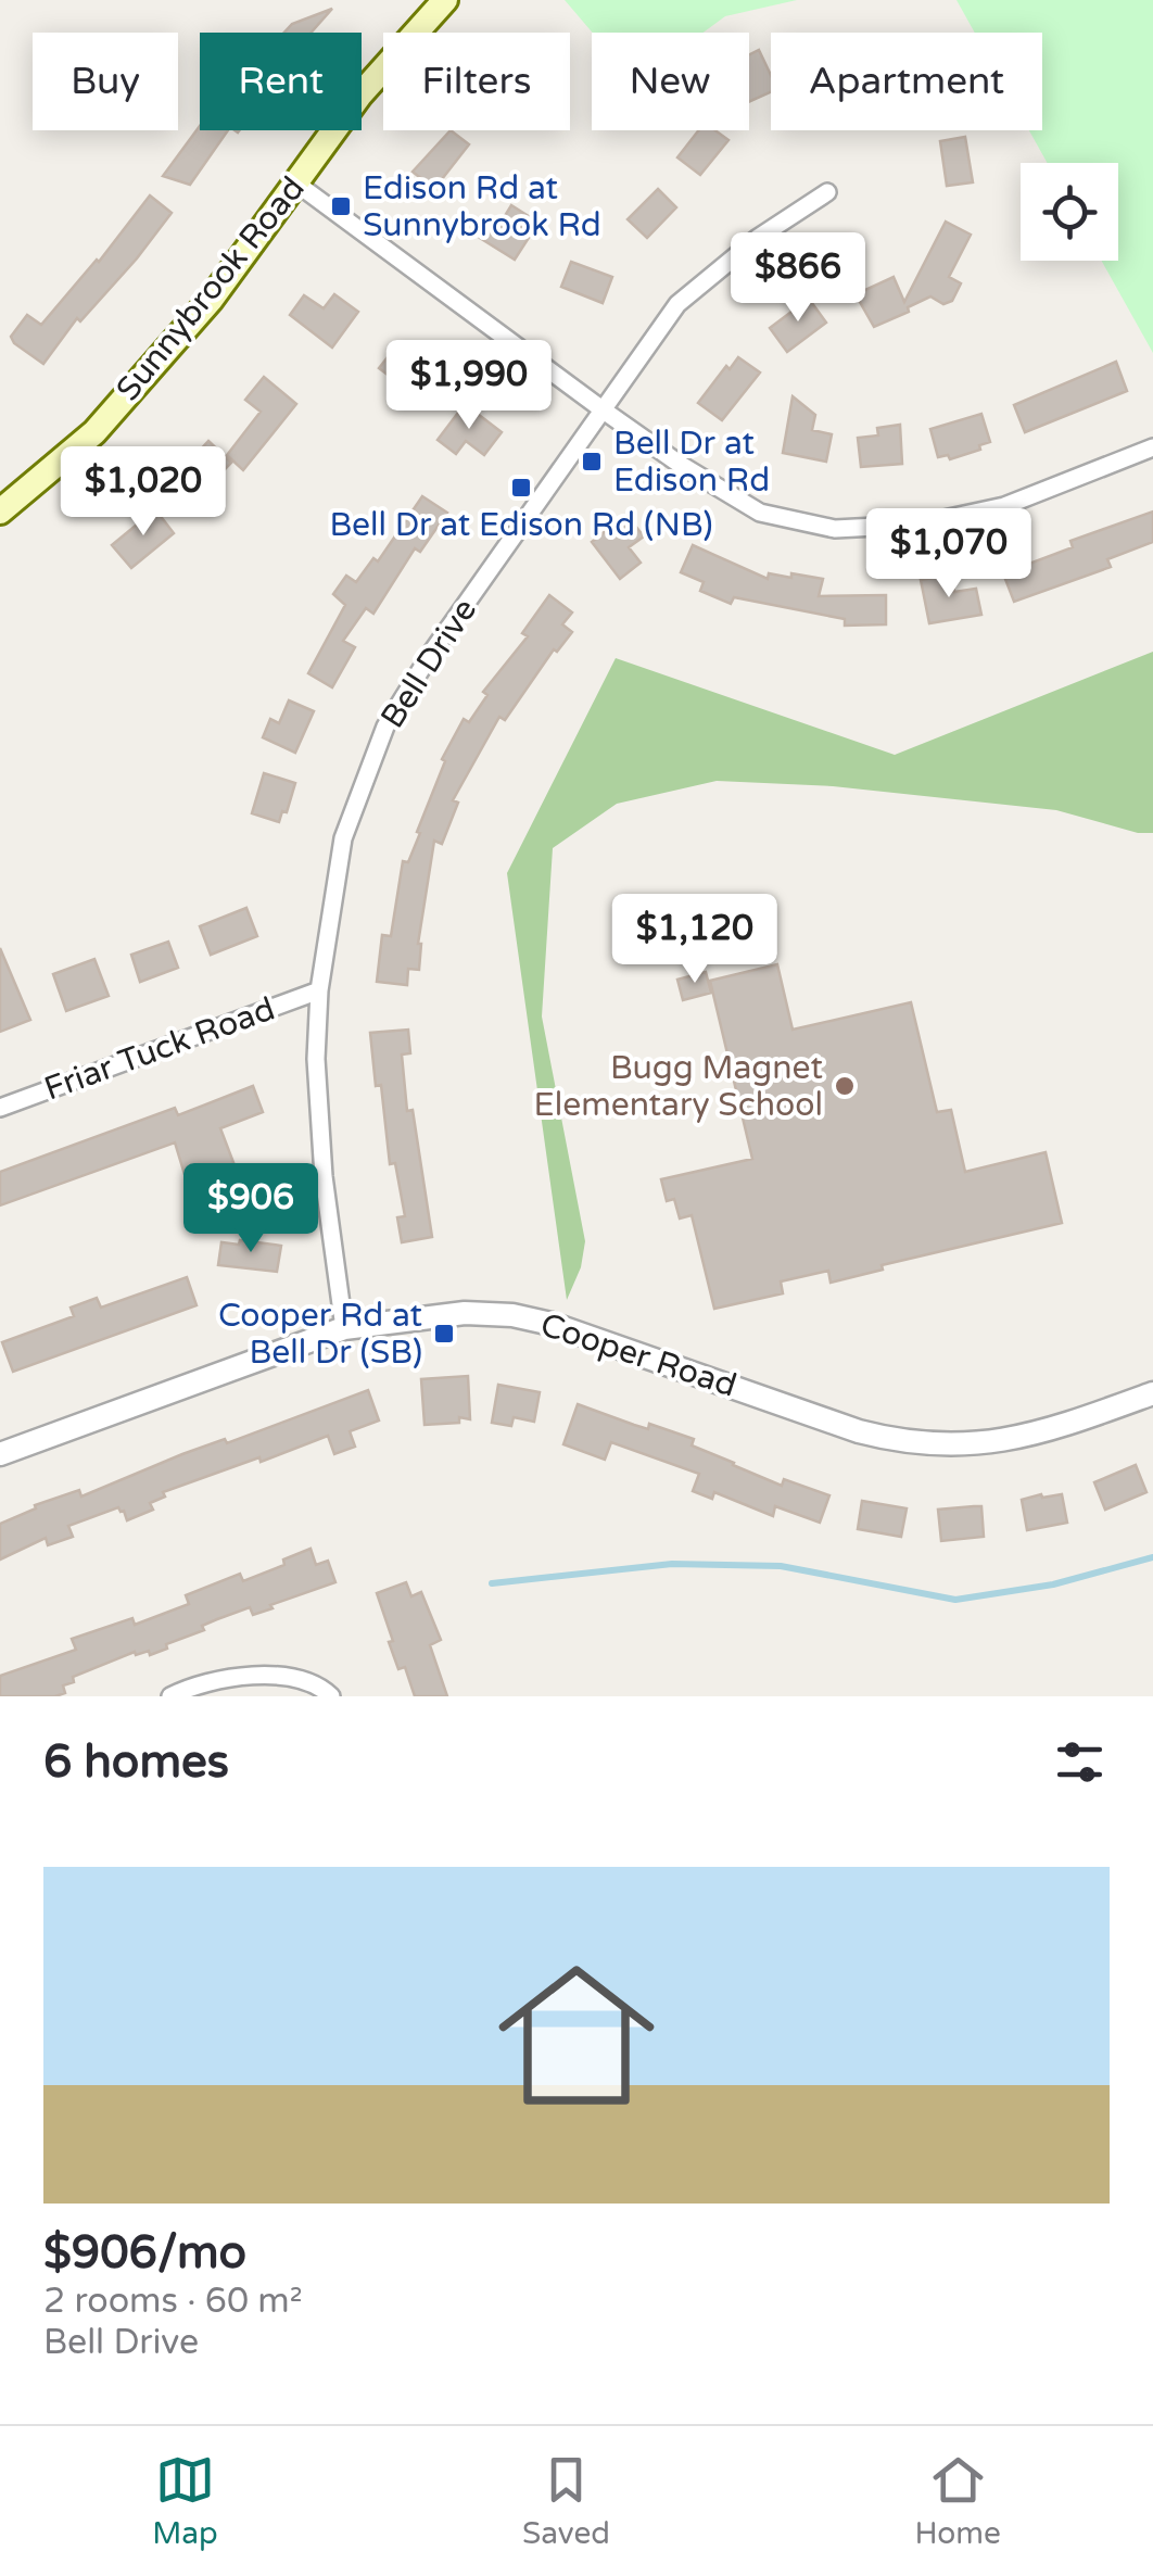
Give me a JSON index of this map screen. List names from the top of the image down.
{
  "streets": {
    "main road": ["Sunnybrook Road"],
    "street": ["Bell Drive", "Friar Tuck Road", "Cooper Road"]
  },
  "crossings": [
    ["Bell Drive", "Friar Tuck Road"],
    ["Bell Drive", "Cooper Road"]
  ],
  "places": {
    "transit": [
      "Edison Rd at Sunnybrook Rd",
      "Bell Dr at Edison Rd",
      "Bell Dr at Edison Rd (NB)",
      "Cooper Rd at Bell Dr (SB)"
    ],
    "other": ["Bugg Magnet Elementary School"]
  },
  "page": {
    "chip": [
      "Buy",
      "Rent",
      "Filters",
      "New",
      "Apartment"
    ],
    "price": [
      "$866",
      "$1,990",
      "$1,020",
      "$1,070",
      "$1,120",
      "$906"
    ],
    "heading": "6 homes",
    "list": [
      {
        "name": "$906/mo",
        "note": "2 rooms · 60 m² · Bell Drive"
      }
    ],
    "tabs": ["Map", "Saved", "Home"]
  }
}
